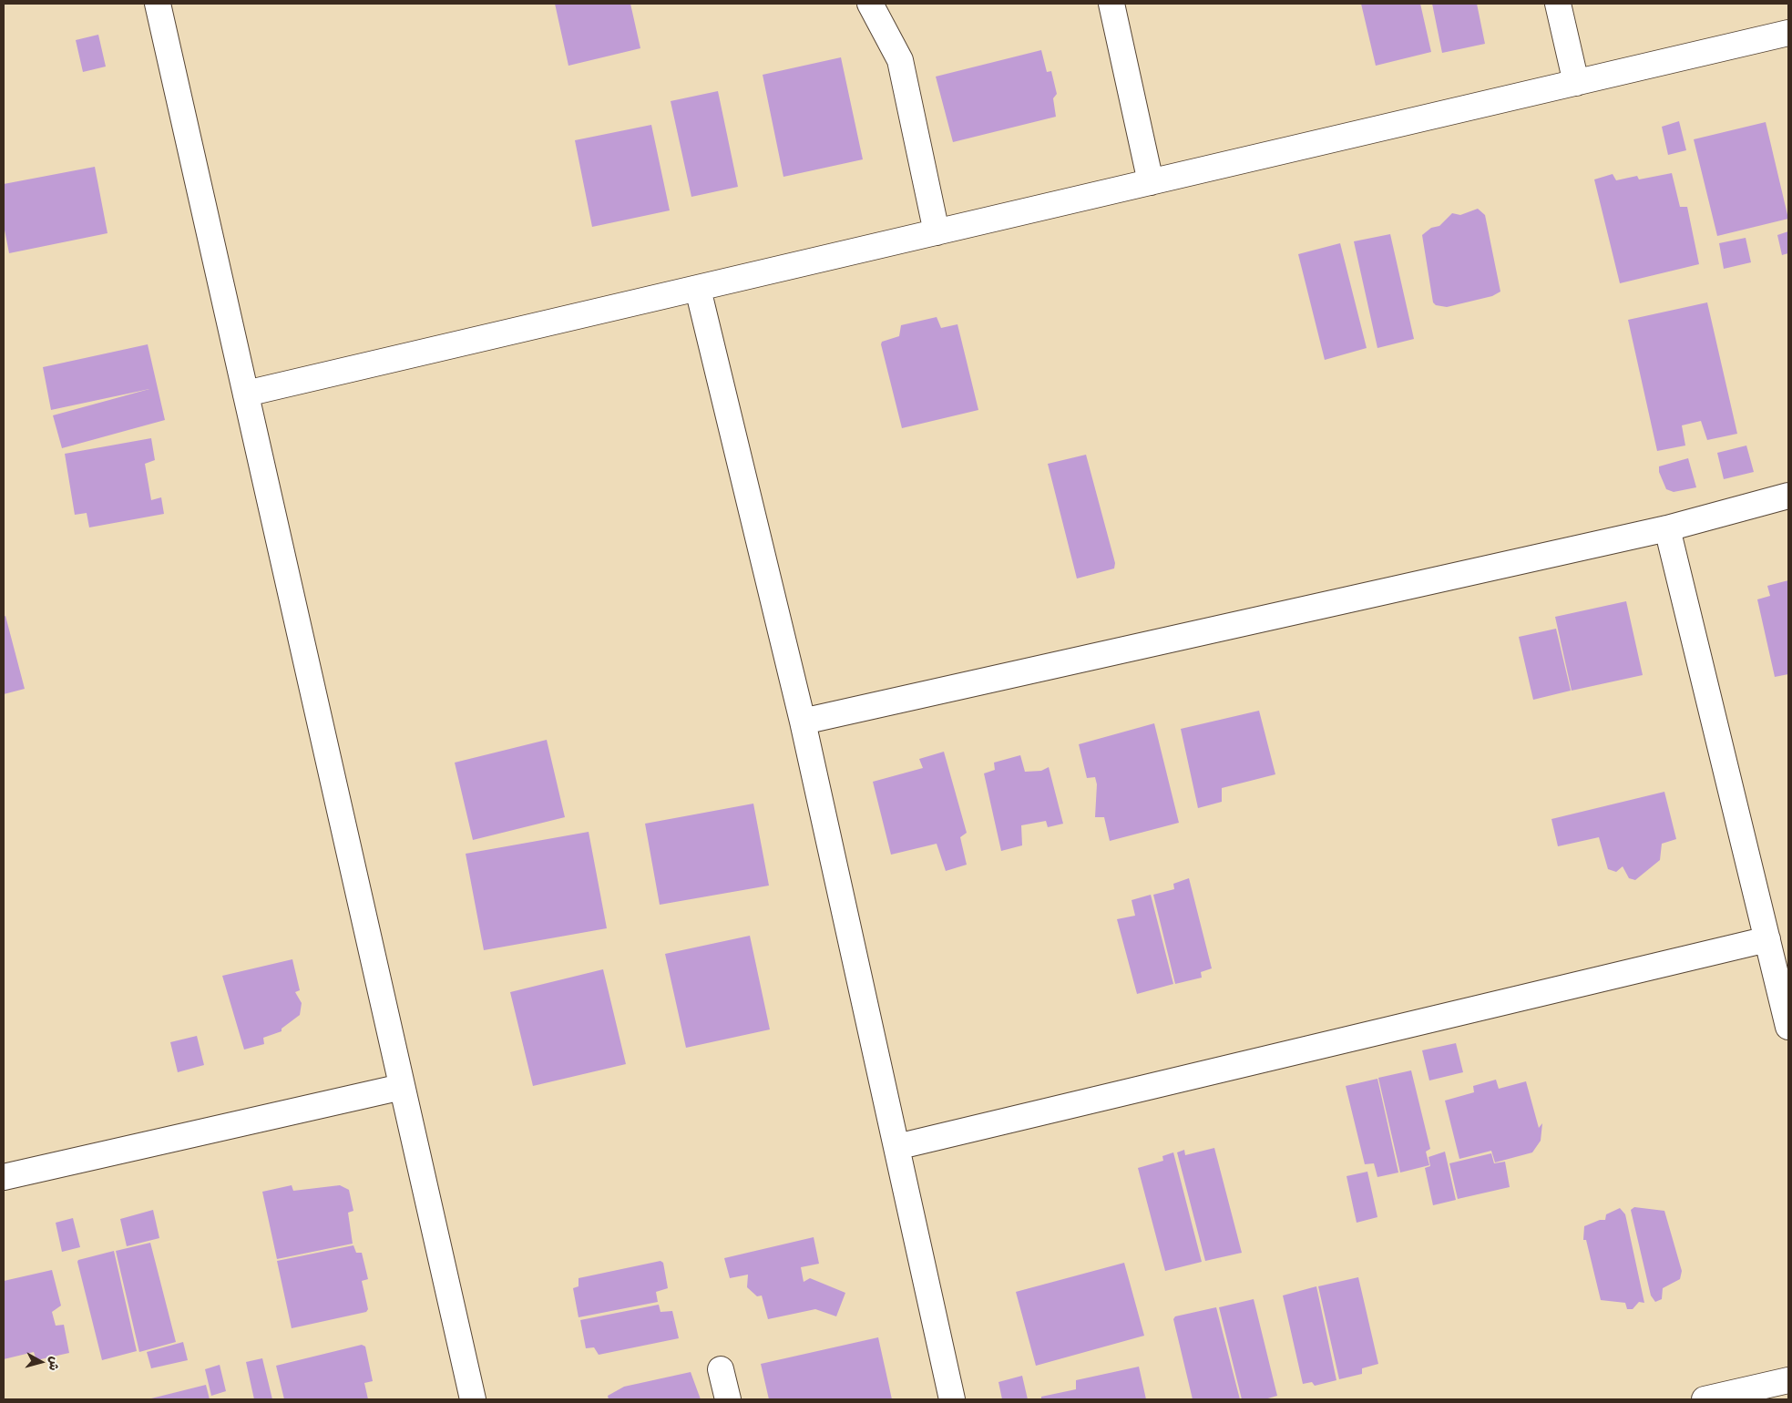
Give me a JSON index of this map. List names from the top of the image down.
{
  "north": "right"
}
